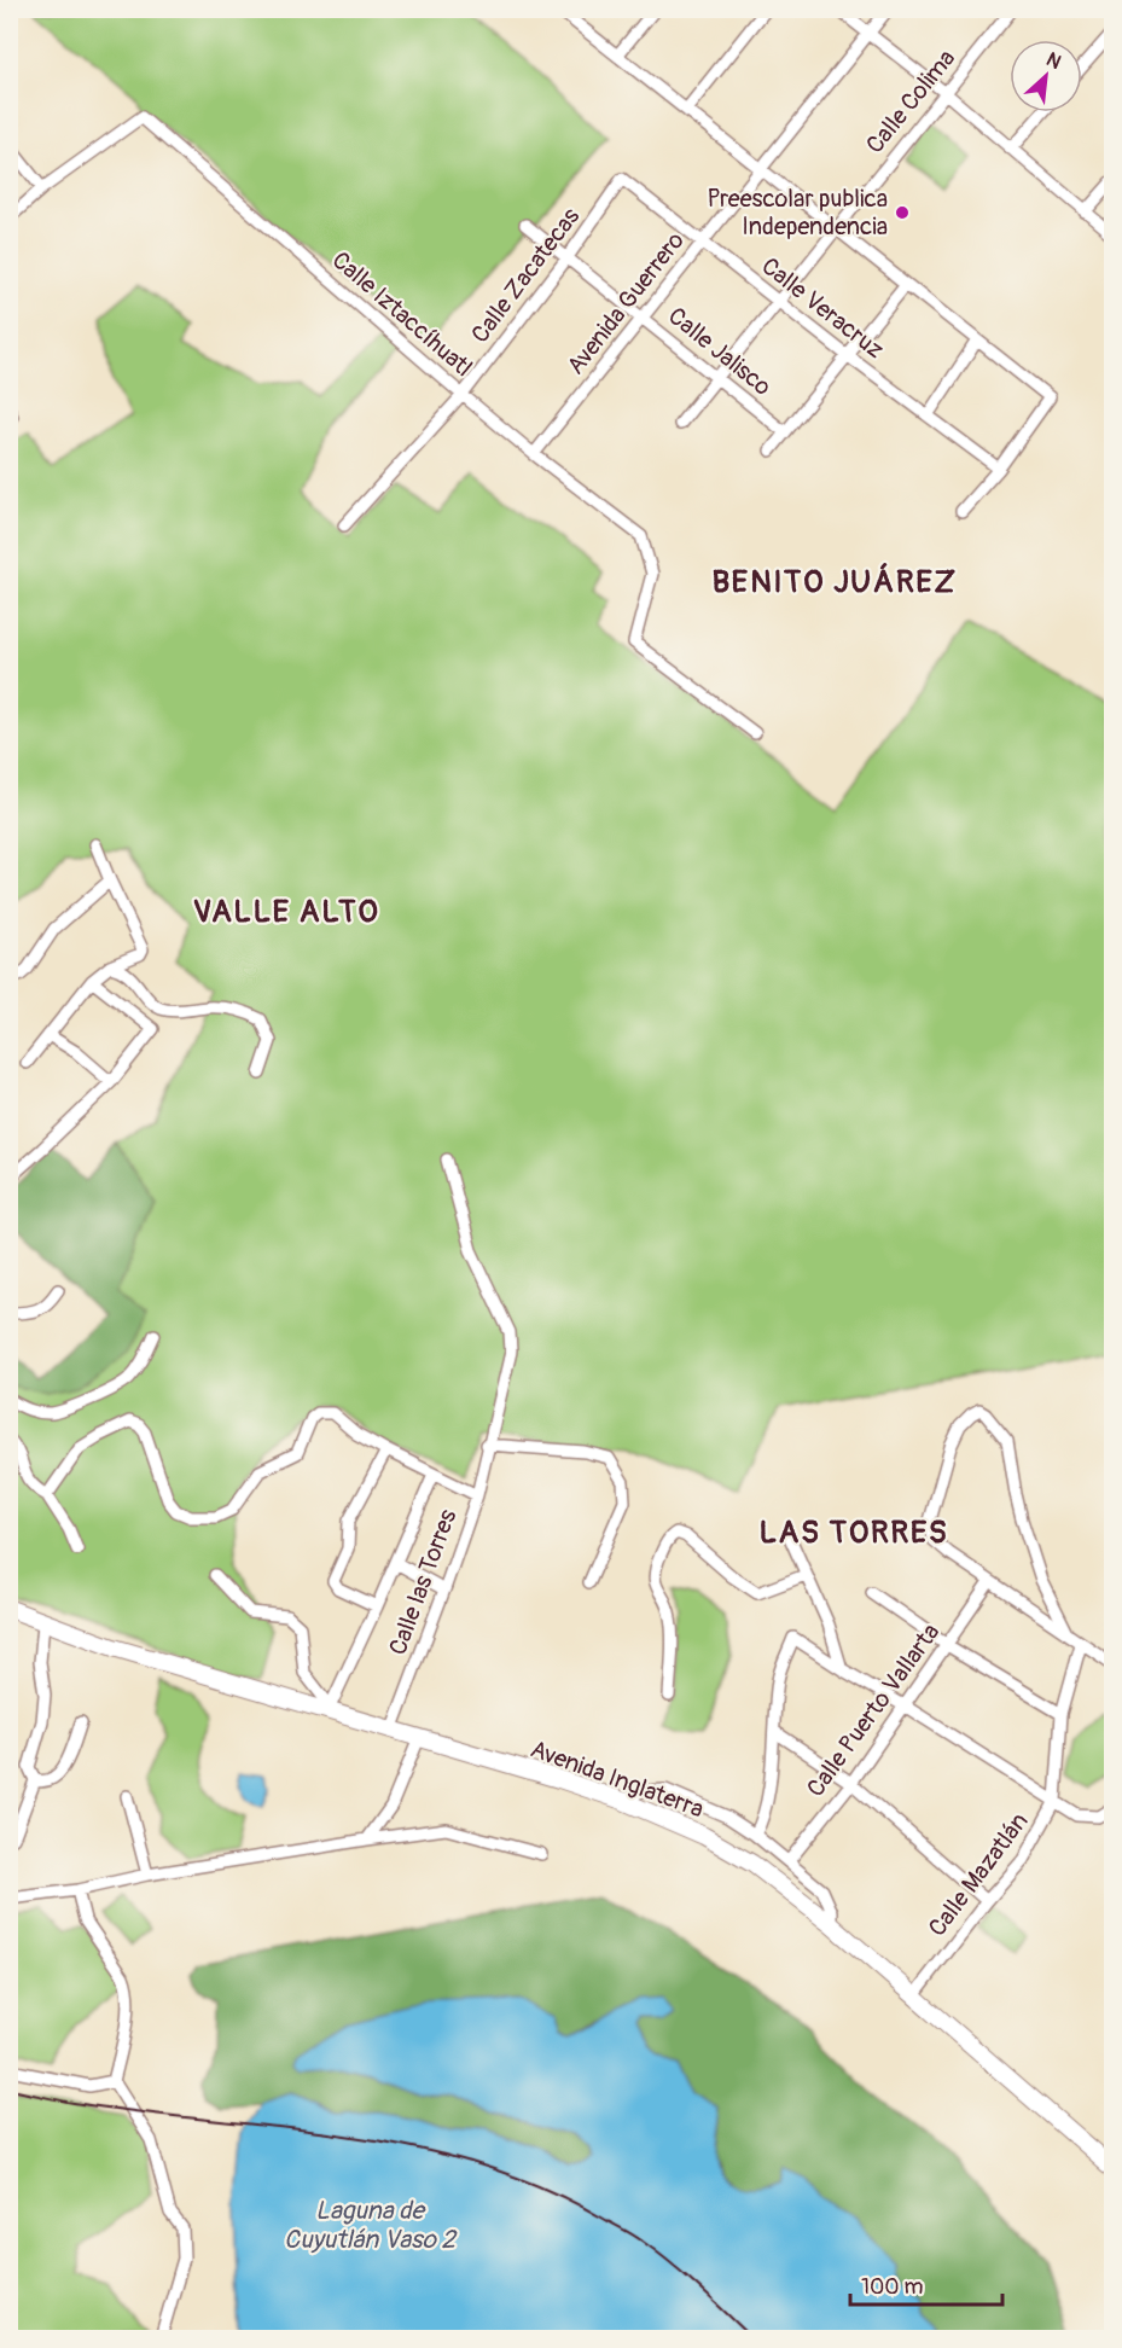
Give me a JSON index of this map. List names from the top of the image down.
{
  "streets": {
    "main road": ["Avenida Inglaterra"],
    "street": [
      "Calle Colima",
      "Calle Zacatecas",
      "Avenida Guerrero",
      "Calle Veracruz",
      "Calle Iztaccíhuatl",
      "Calle Jalisco",
      "Calle las Torres",
      "Calle Puerto Vallarta",
      "Calle Mazatlán"
    ]
  },
  "crossings": [
    ["Calle Colima", "Calle Veracruz"],
    ["Calle Colima", "Calle Jalisco"],
    ["Calle Zacatecas", "Calle Veracruz"],
    ["Calle Zacatecas", "Calle Iztaccíhuatl"],
    ["Calle Zacatecas", "Calle Jalisco"],
    ["Avenida Guerrero", "Calle Veracruz"],
    ["Avenida Guerrero", "Calle Iztaccíhuatl"],
    ["Avenida Guerrero", "Calle Jalisco"],
    ["Calle las Torres", "Avenida Inglaterra"],
    ["Avenida Inglaterra", "Calle Mazatlán"]
  ],
  "districts": ["BENITO JUÁREZ", "VALLE ALTO", "LAS TORRES"],
  "water": ["Laguna de Cuyutlán Vaso 2"],
  "places": ["Preescolar publica Independencia"],
  "scale_bar": "100 m",
  "north": "top right"
}
